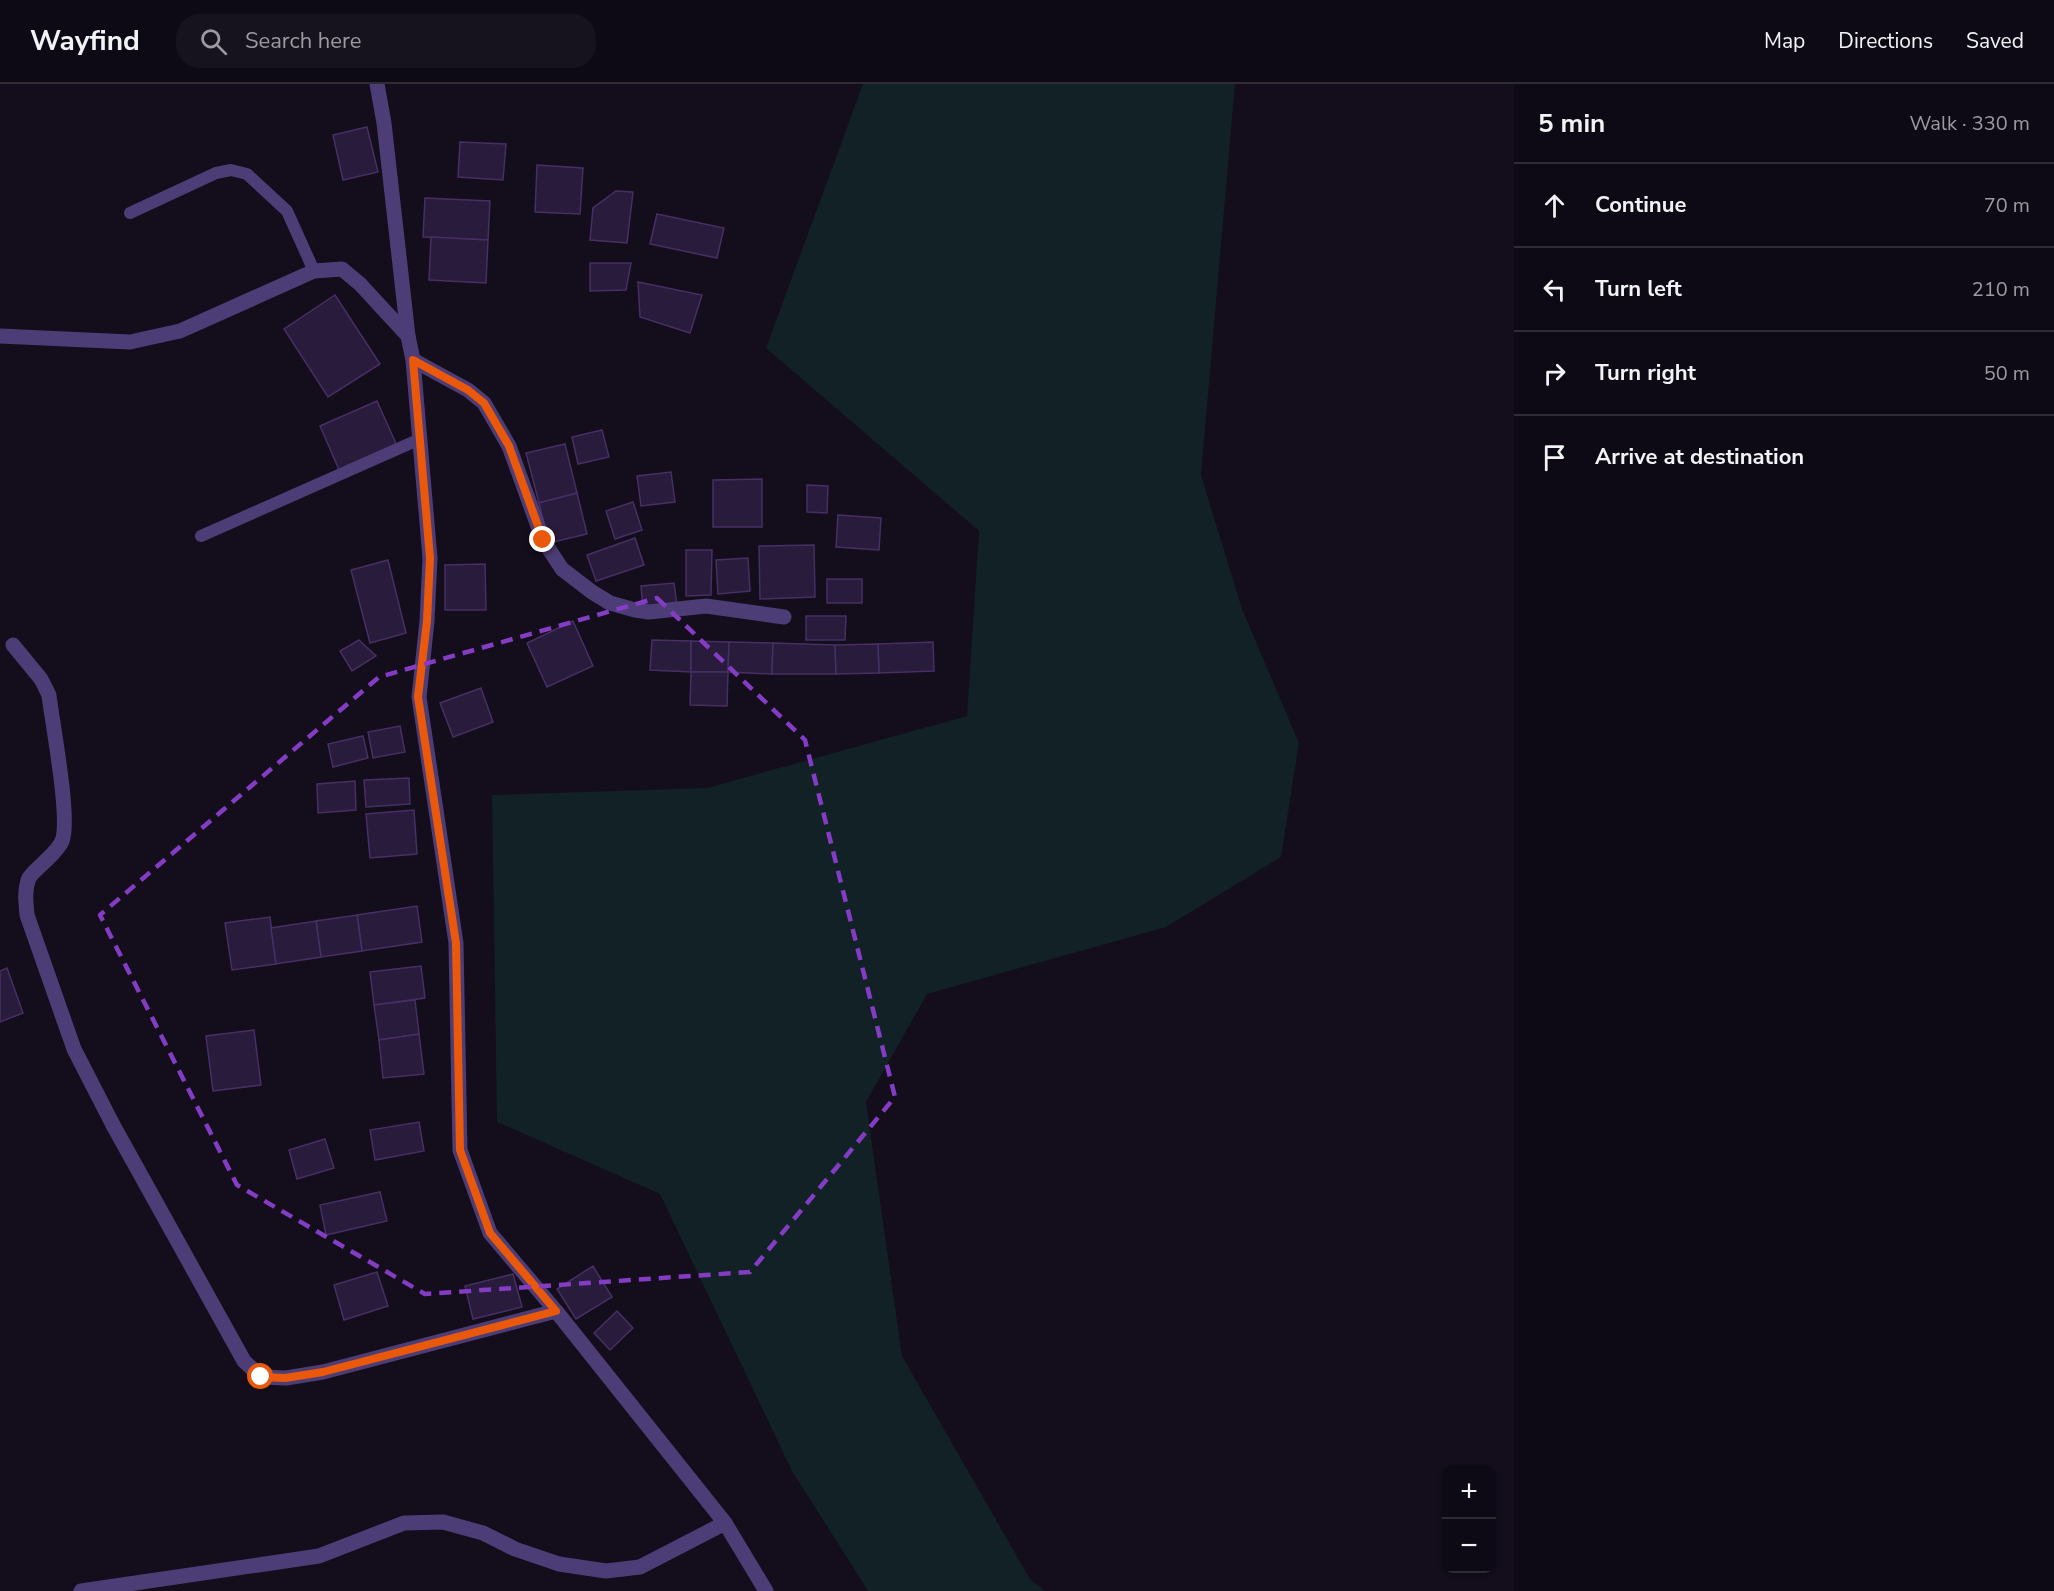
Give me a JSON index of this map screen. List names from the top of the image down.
{
  "page": {
    "header": "Wayfind",
    "search": "Search here",
    "nav": ["Map", "Directions", "Saved"],
    "heading": ["5 min", "Walk · 330 m"],
    "list": [
      ["Continue", "70 m"],
      ["Turn left", "210 m"],
      ["Turn right", "50 m"],
      "Arrive at destination"
    ],
    "map_buttons": ["+", "−"]
  }
}
